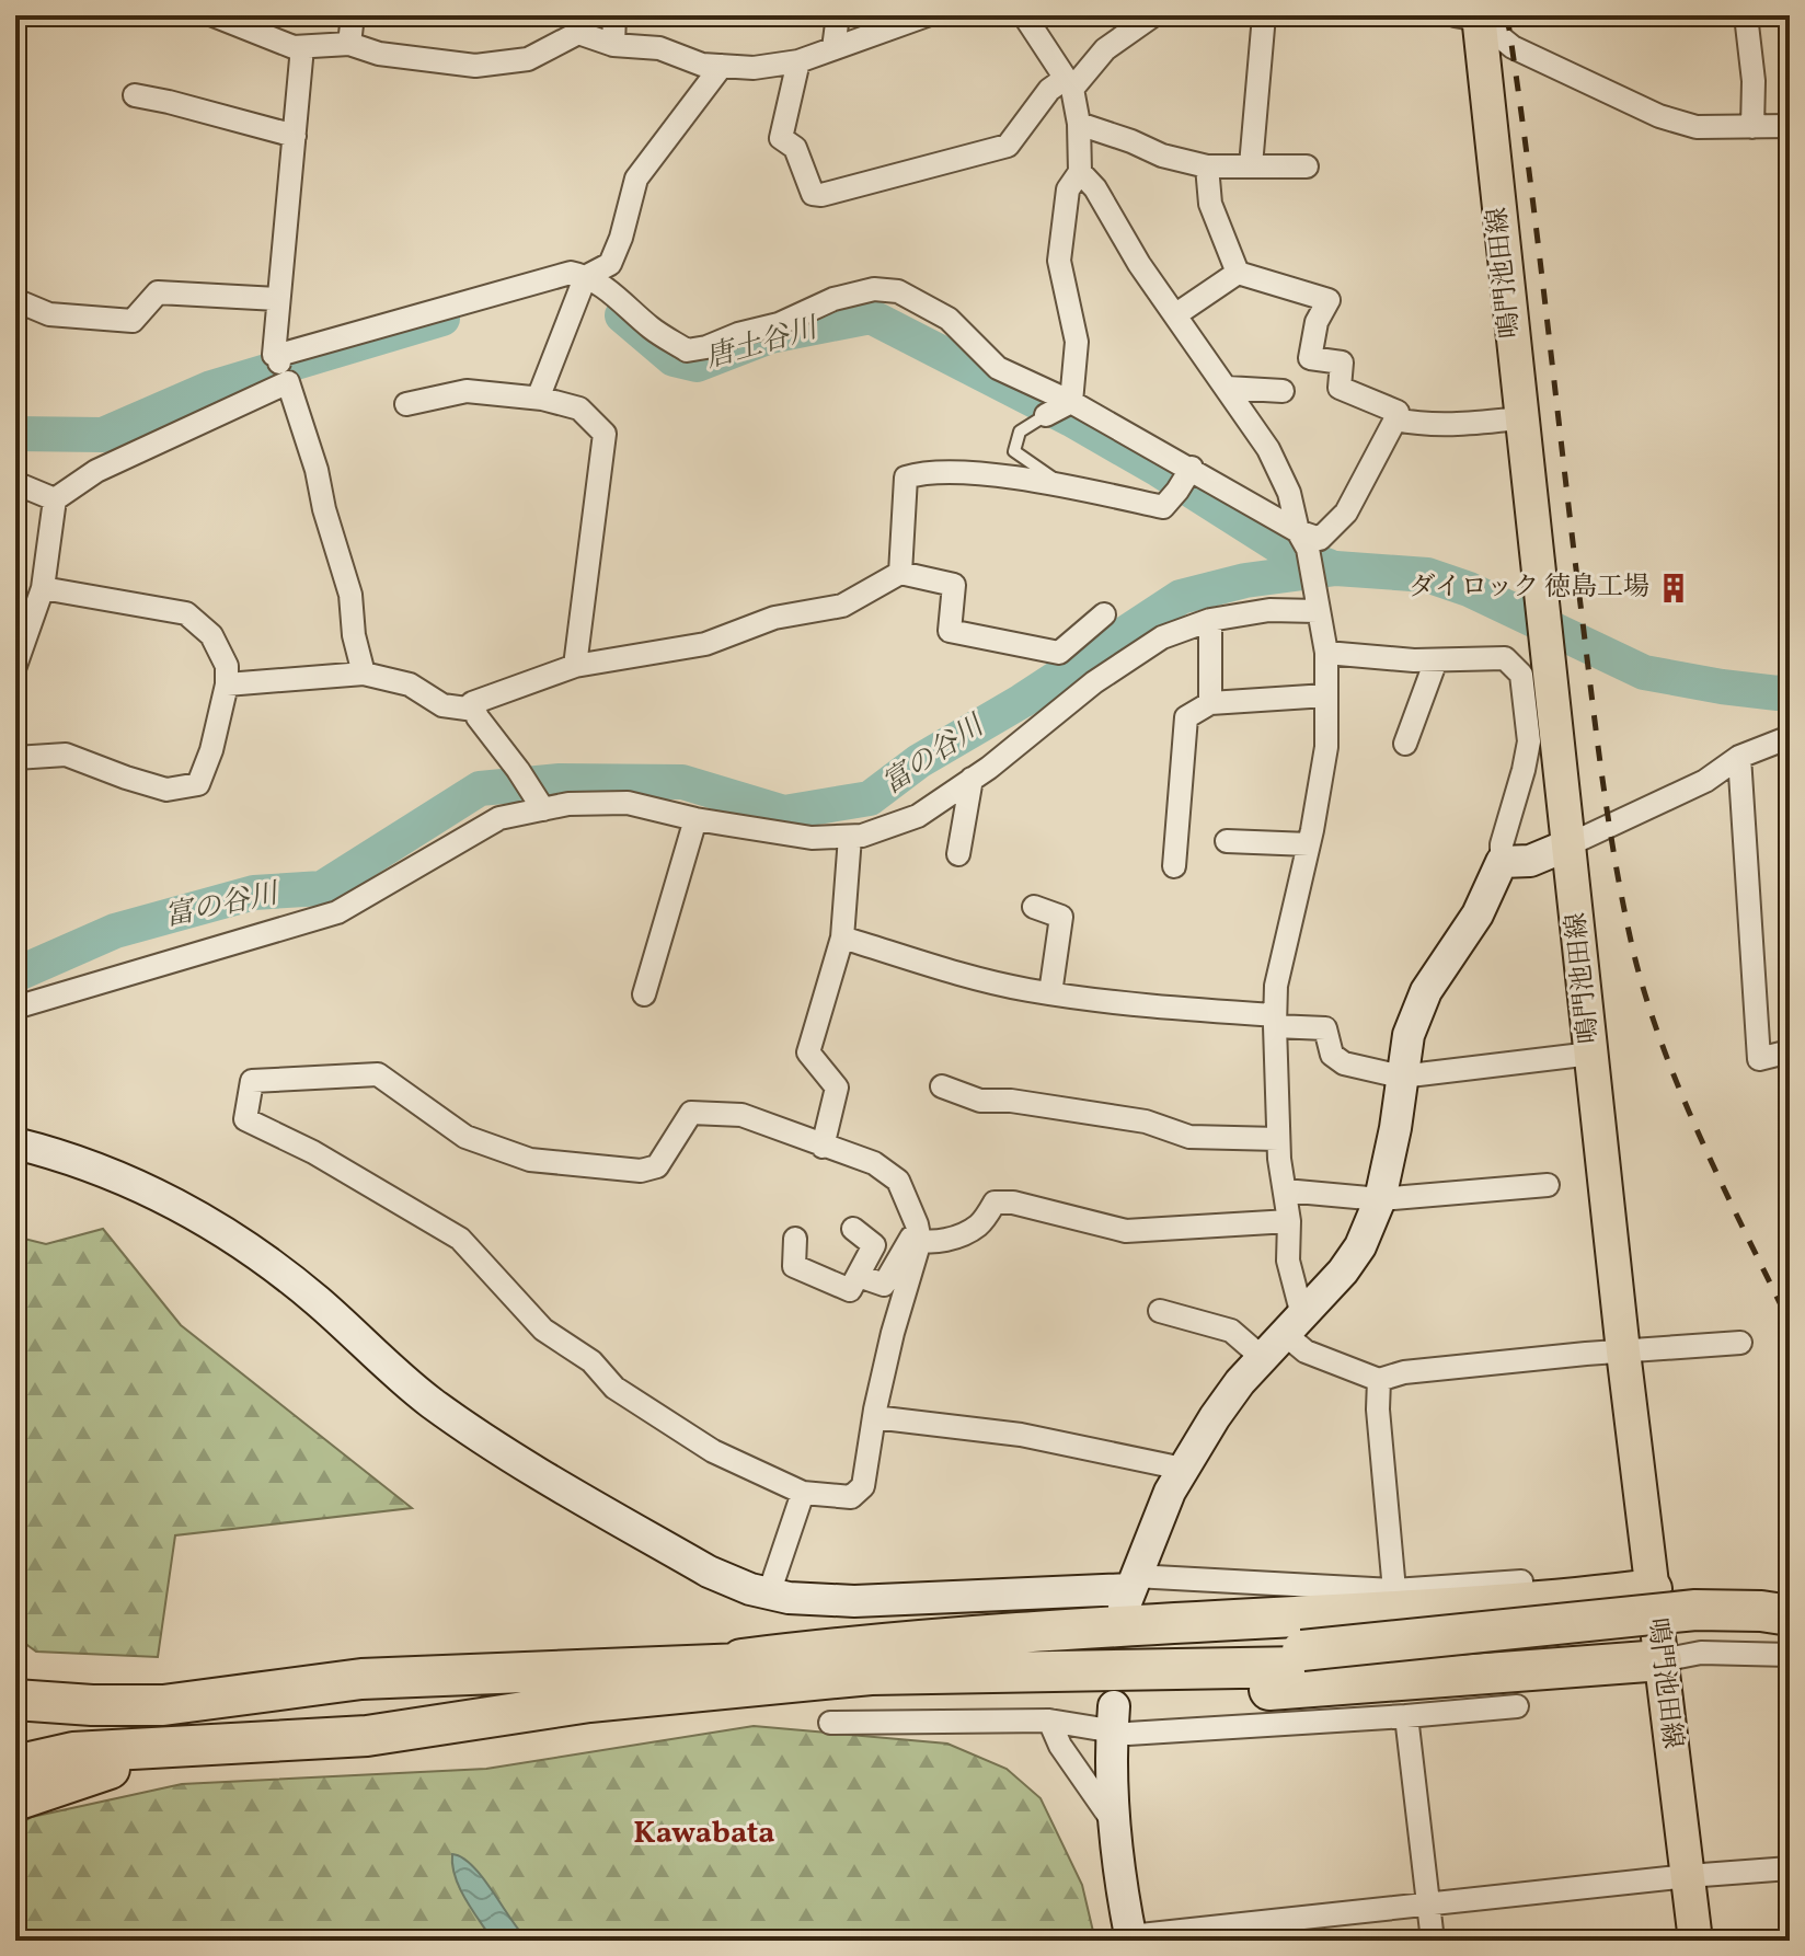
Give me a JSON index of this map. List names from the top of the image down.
{
  "streets": {
    "main road": ["鳴門池田線"]
  },
  "districts": ["Kawabata"],
  "water": ["唐土谷川", "富の谷川"],
  "places": {
    "building": ["ダイロック 徳島工場"]
  }
}
